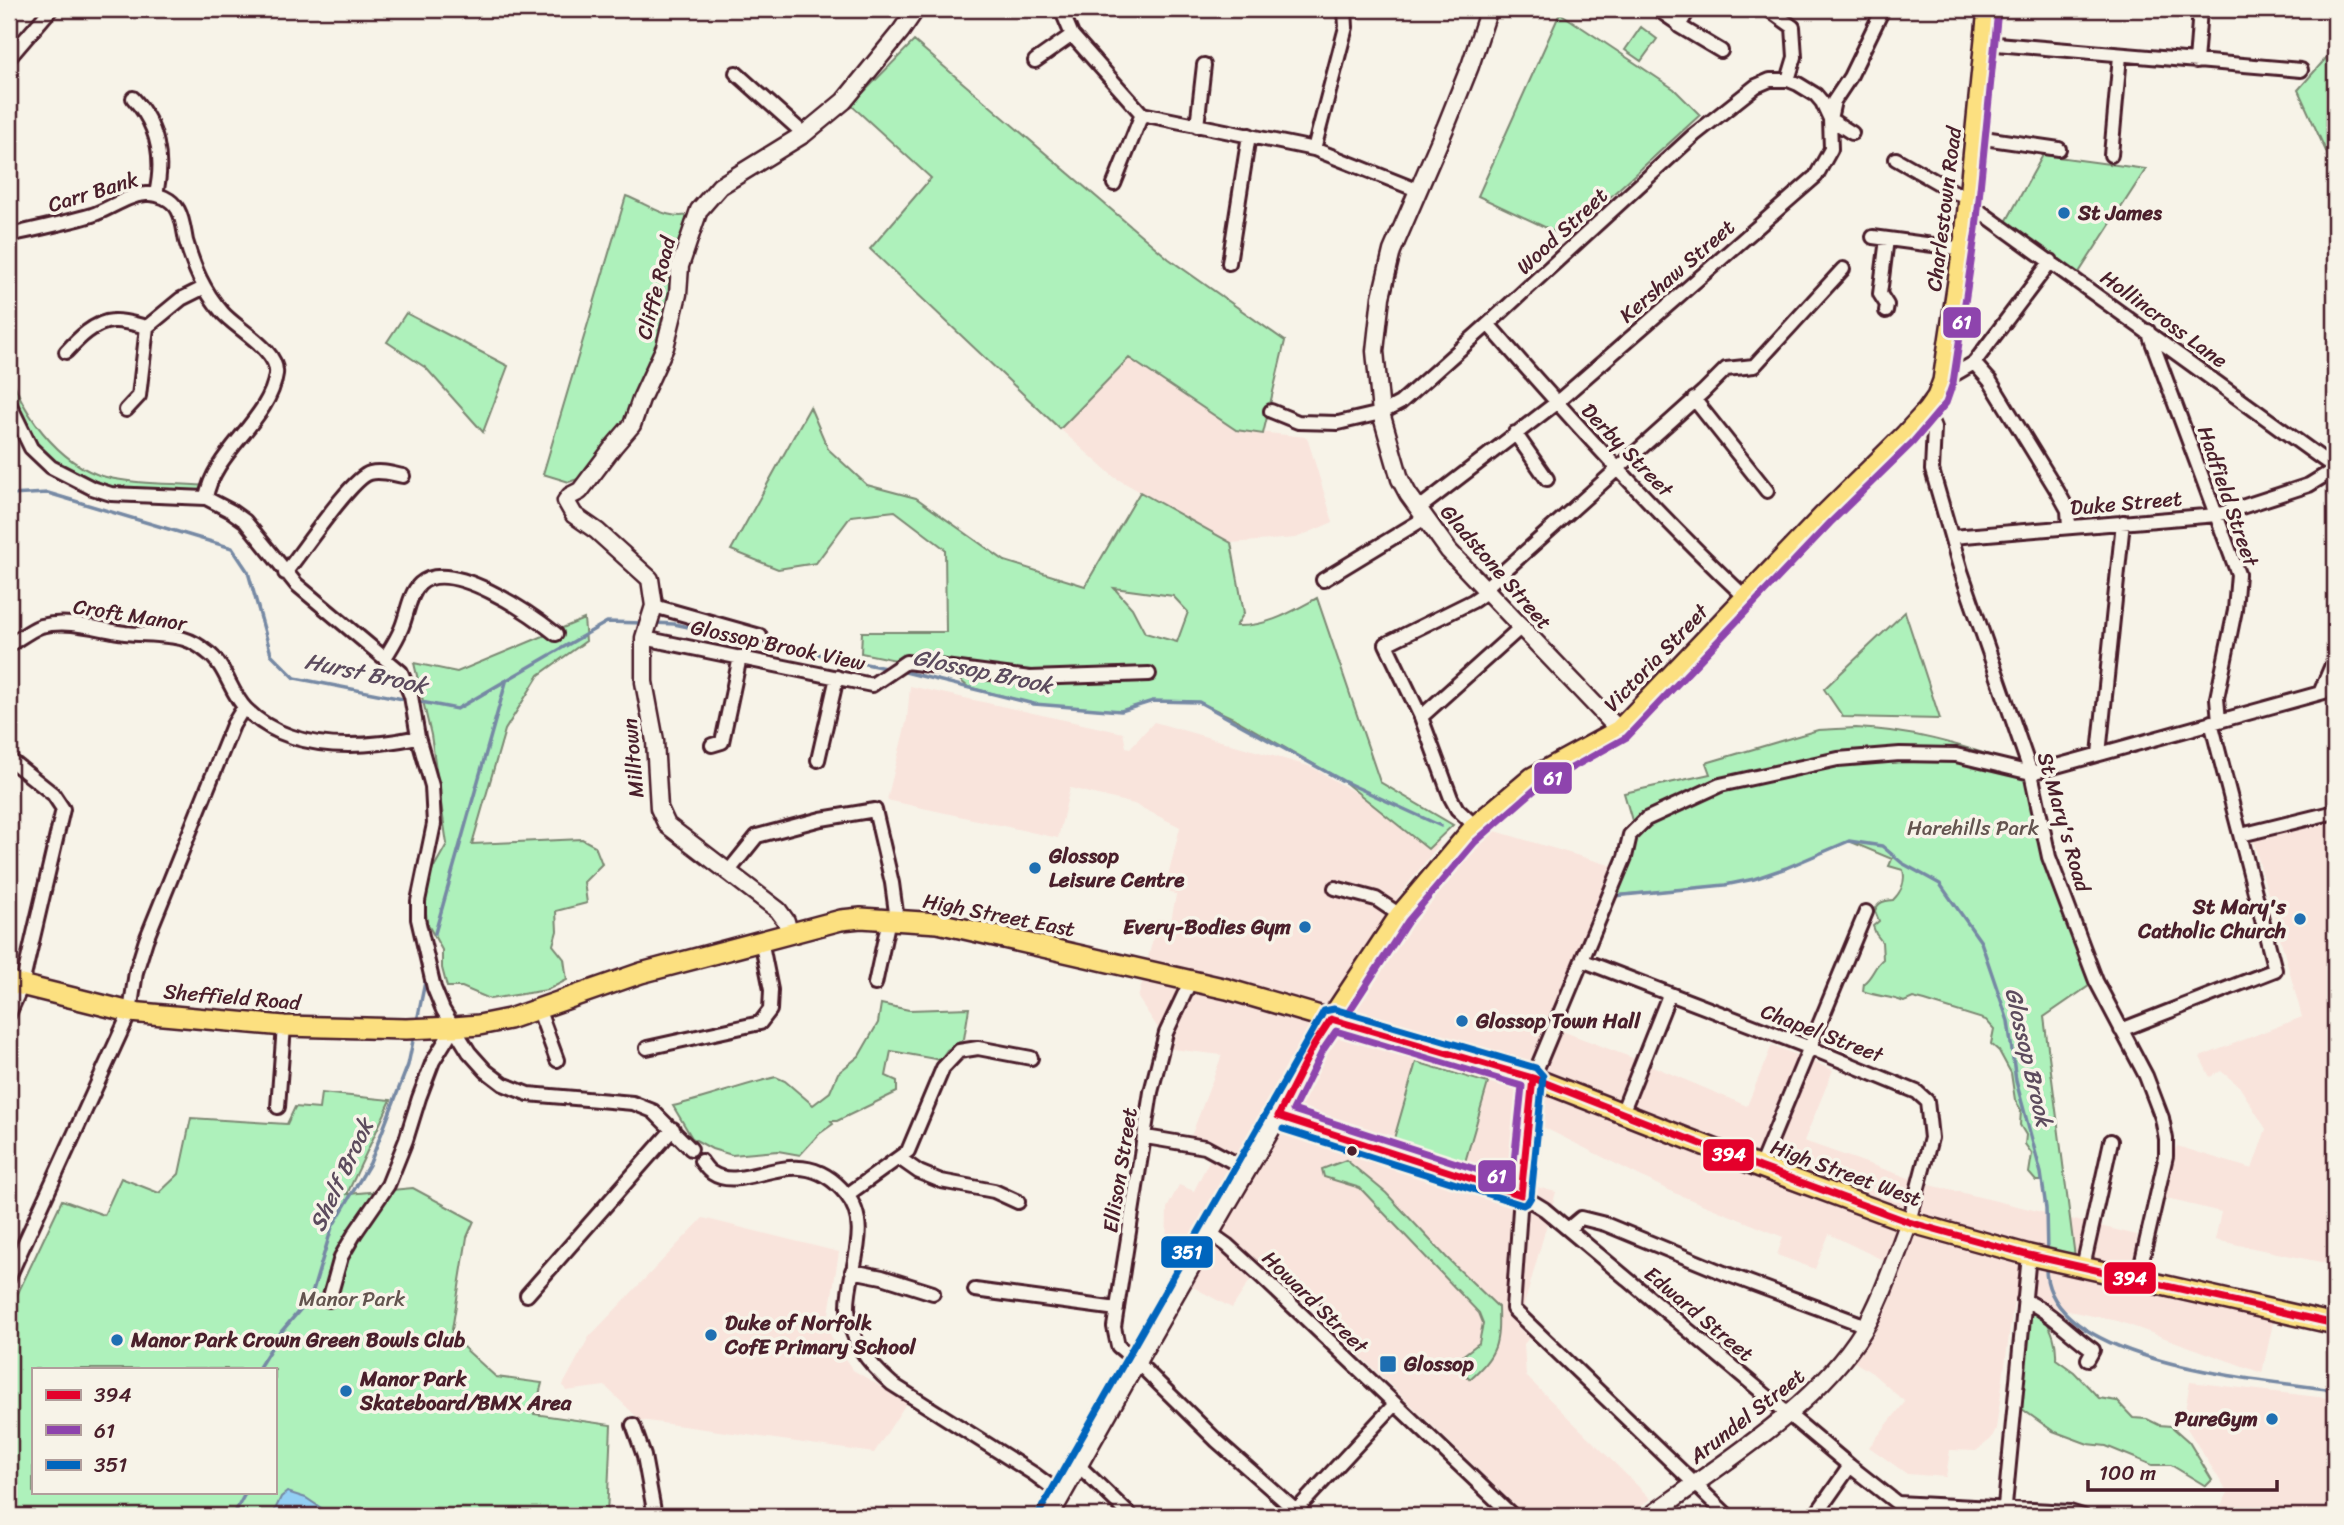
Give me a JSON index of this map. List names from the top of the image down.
{
  "streets": {
    "main road": [
      "Charlestown Road",
      "Victoria Street",
      "High Street East",
      "Sheffield Road",
      "High Street West"
    ],
    "street": [
      "Carr Bank",
      "Wood Street",
      "Kershaw Street",
      "Cliffe Road",
      "Hollincross Lane",
      "Derby Street",
      "Hadfield Street",
      "Duke Street",
      "Gladstone Street",
      "Croft Manor",
      "Glossop Brook View",
      "Milltown",
      "St Mary's Road",
      "Chapel Street",
      "Ellison Street",
      "Howard Street",
      "Edward Street",
      "Arundel Street"
    ]
  },
  "crossings": [
    ["Charlestown Road", "Hollincross Lane"],
    ["Charlestown Road", "Victoria Street"],
    ["Charlestown Road", "St Mary's Road"],
    ["Wood Street", "Derby Street"],
    ["Wood Street", "Gladstone Street"],
    ["Kershaw Street", "Derby Street"],
    ["Kershaw Street", "Gladstone Street"],
    ["Cliffe Road", "Milltown"],
    ["Hollincross Lane", "Hadfield Street"],
    ["Hollincross Lane", "Duke Street"],
    ["Derby Street", "Victoria Street"],
    ["Hadfield Street", "Duke Street"],
    ["Hadfield Street", "St Mary's Road"],
    ["Duke Street", "St Mary's Road"],
    ["Gladstone Street", "Victoria Street"],
    ["Glossop Brook View", "Milltown"],
    ["Victoria Street", "St Mary's Road"],
    ["Victoria Street", "High Street East"],
    ["Victoria Street", "High Street West"],
    ["Milltown", "High Street East"],
    ["High Street East", "Sheffield Road"],
    ["High Street East", "Ellison Street"],
    ["High Street East", "High Street West"],
    ["Chapel Street", "High Street West"],
    ["Chapel Street", "Arundel Street"],
    ["High Street West", "Arundel Street"],
    ["Edward Street", "Arundel Street"]
  ],
  "water": ["Glossop Brook", "Hurst Brook", "Shelf Brook"],
  "parks": ["Harehills Park", "Manor Park"],
  "places": {
    "other": [
      "St James",
      "Glossop Leisure Centre",
      "St Mary's Catholic Church",
      "Every-Bodies Gym",
      "Glossop Town Hall",
      "Duke of Norfolk CofE Primary School",
      "Manor Park Crown Green Bowls Club",
      "Manor Park Skateboard/BMX Area",
      "PureGym"
    ],
    "transit": ["Glossop"]
  },
  "lines": ["transit line 61", "transit line 351", "transit line 394"],
  "legend": ["394", "61", "351"],
  "scale_bar": "100 m"
}
